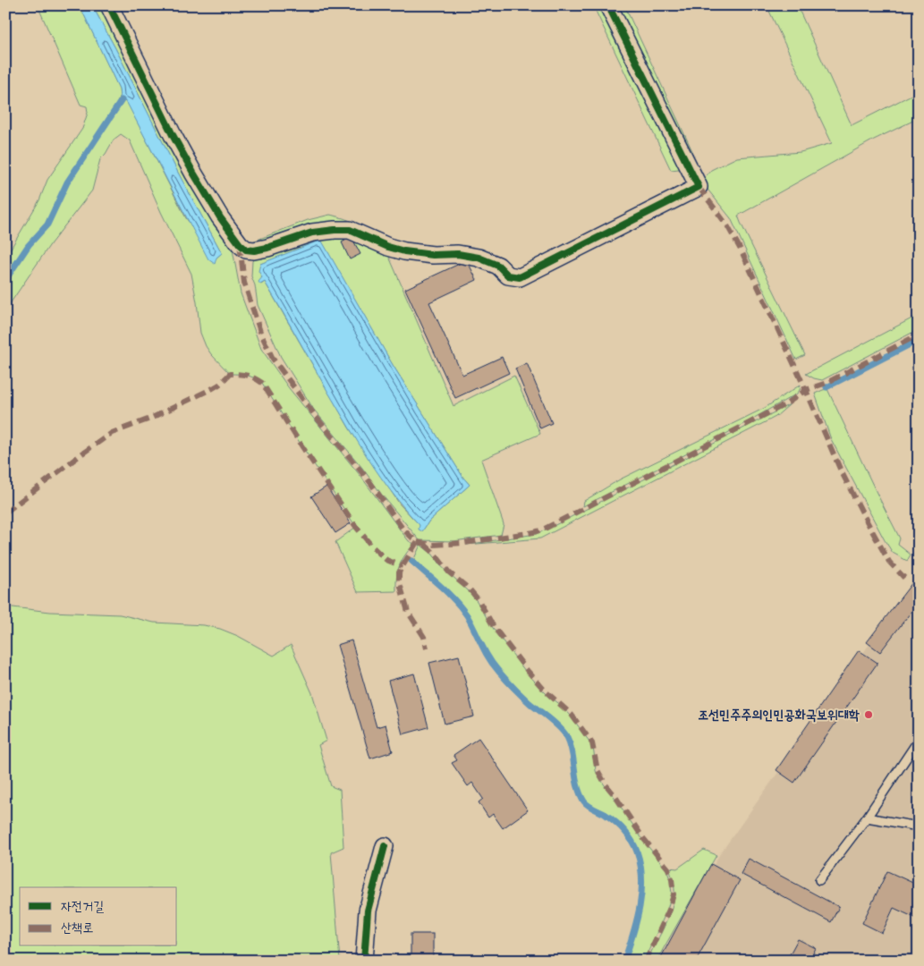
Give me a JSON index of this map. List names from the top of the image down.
{
  "places": ["조선민주주의인민공화국보위대학"],
  "legend": ["자전거길", "산책로"]
}
